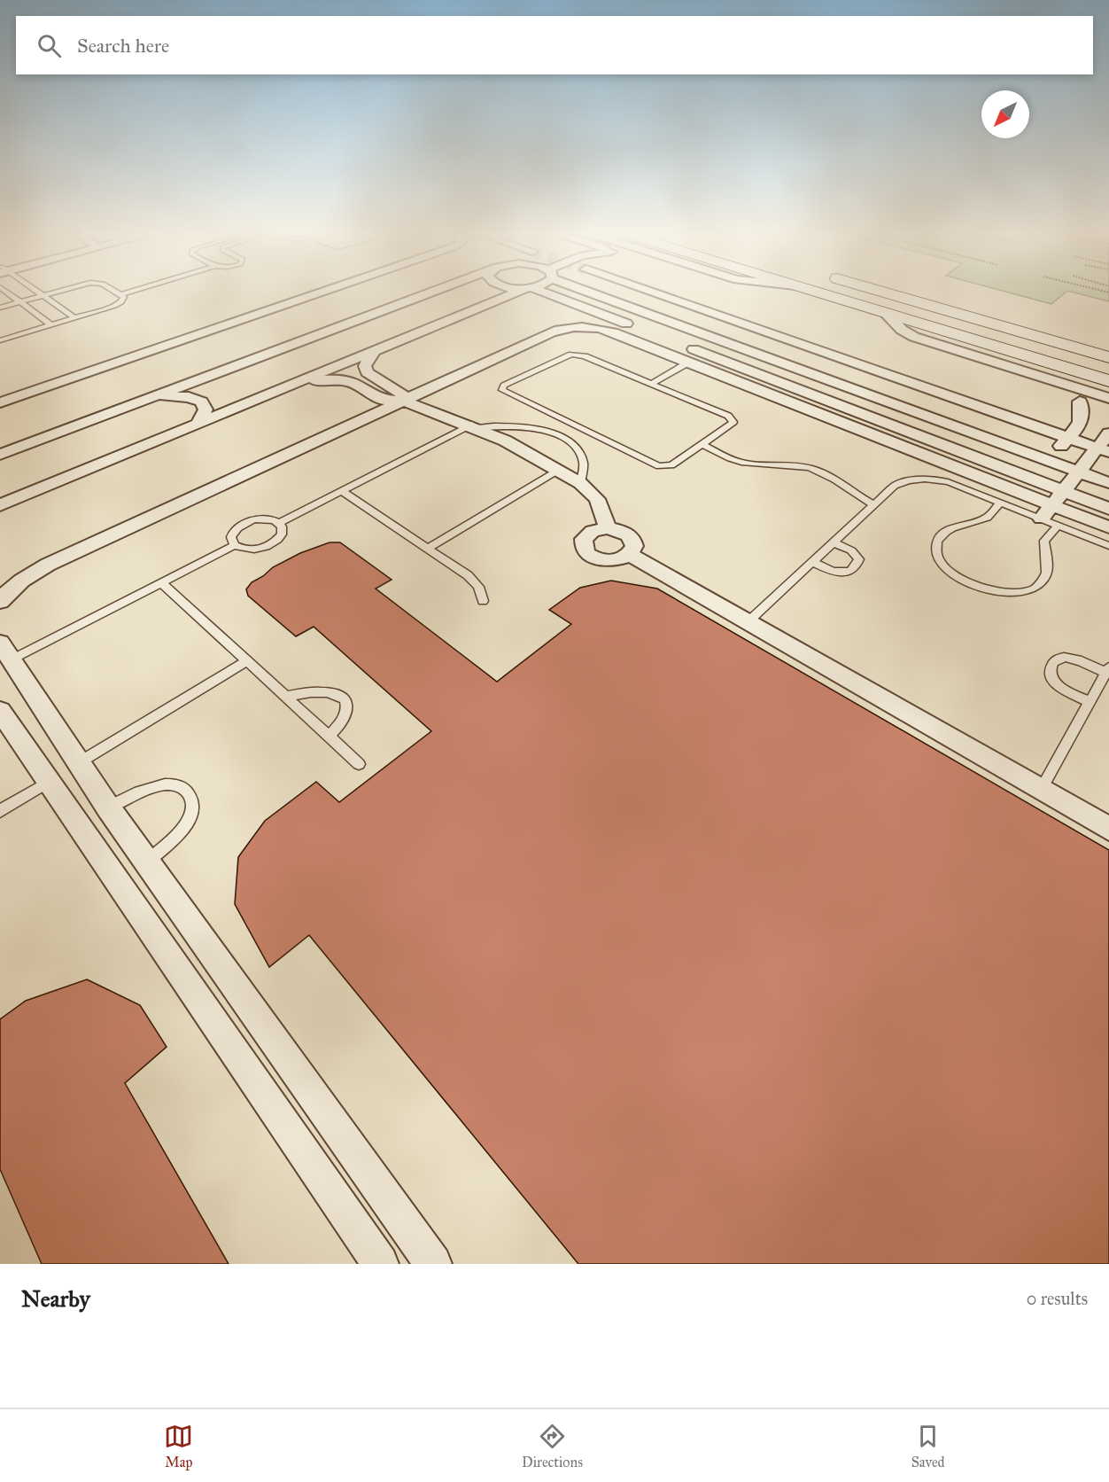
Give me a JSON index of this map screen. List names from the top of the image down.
{
  "north": "bottom left",
  "page": {
    "search": "Search here",
    "heading": ["Nearby", "0 results"],
    "nav": ["Map", "Directions", "Saved"]
  }
}
